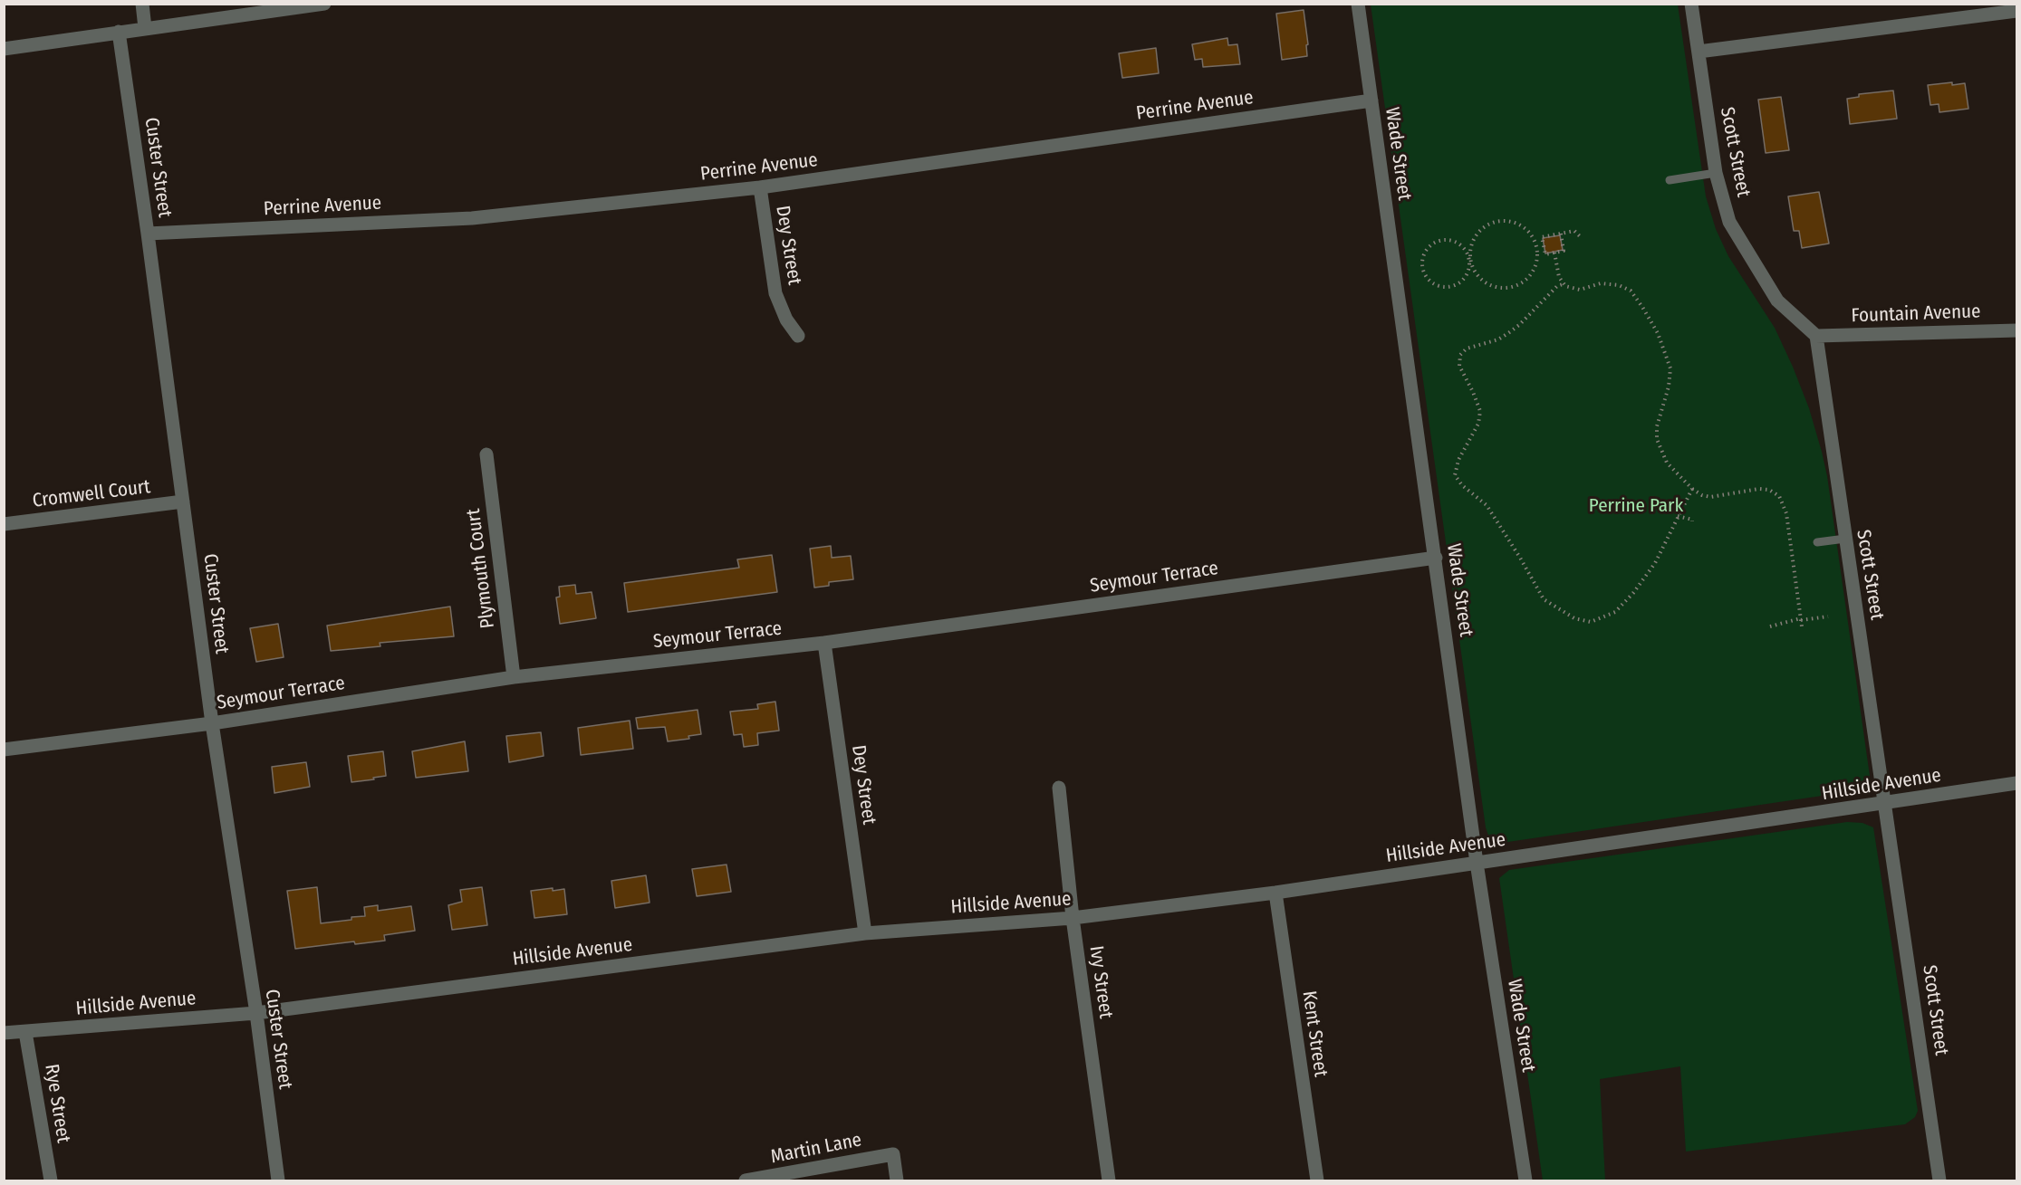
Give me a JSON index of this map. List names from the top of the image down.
{
  "streets": {
    "street": [
      "Perrine Avenue",
      "Scott Street",
      "Wade Street",
      "Custer Street",
      "Dey Street",
      "Fountain Avenue",
      "Cromwell Court",
      "Plymouth Court",
      "Seymour Terrace",
      "Hillside Avenue",
      "Ivy Street",
      "Kent Street",
      "Rye Street",
      "Martin Lane"
    ]
  },
  "crossings": [
    ["Perrine Avenue", "Wade Street"],
    ["Perrine Avenue", "Custer Street"],
    ["Perrine Avenue", "Dey Street"],
    ["Scott Street", "Fountain Avenue"],
    ["Scott Street", "Hillside Avenue"],
    ["Wade Street", "Seymour Terrace"],
    ["Wade Street", "Hillside Avenue"],
    ["Custer Street", "Cromwell Court"],
    ["Custer Street", "Seymour Terrace"],
    ["Custer Street", "Hillside Avenue"],
    ["Dey Street", "Seymour Terrace"],
    ["Dey Street", "Hillside Avenue"],
    ["Plymouth Court", "Seymour Terrace"],
    ["Hillside Avenue", "Ivy Street"],
    ["Hillside Avenue", "Kent Street"],
    ["Hillside Avenue", "Rye Street"]
  ],
  "parks": ["Perrine Park"]
}
